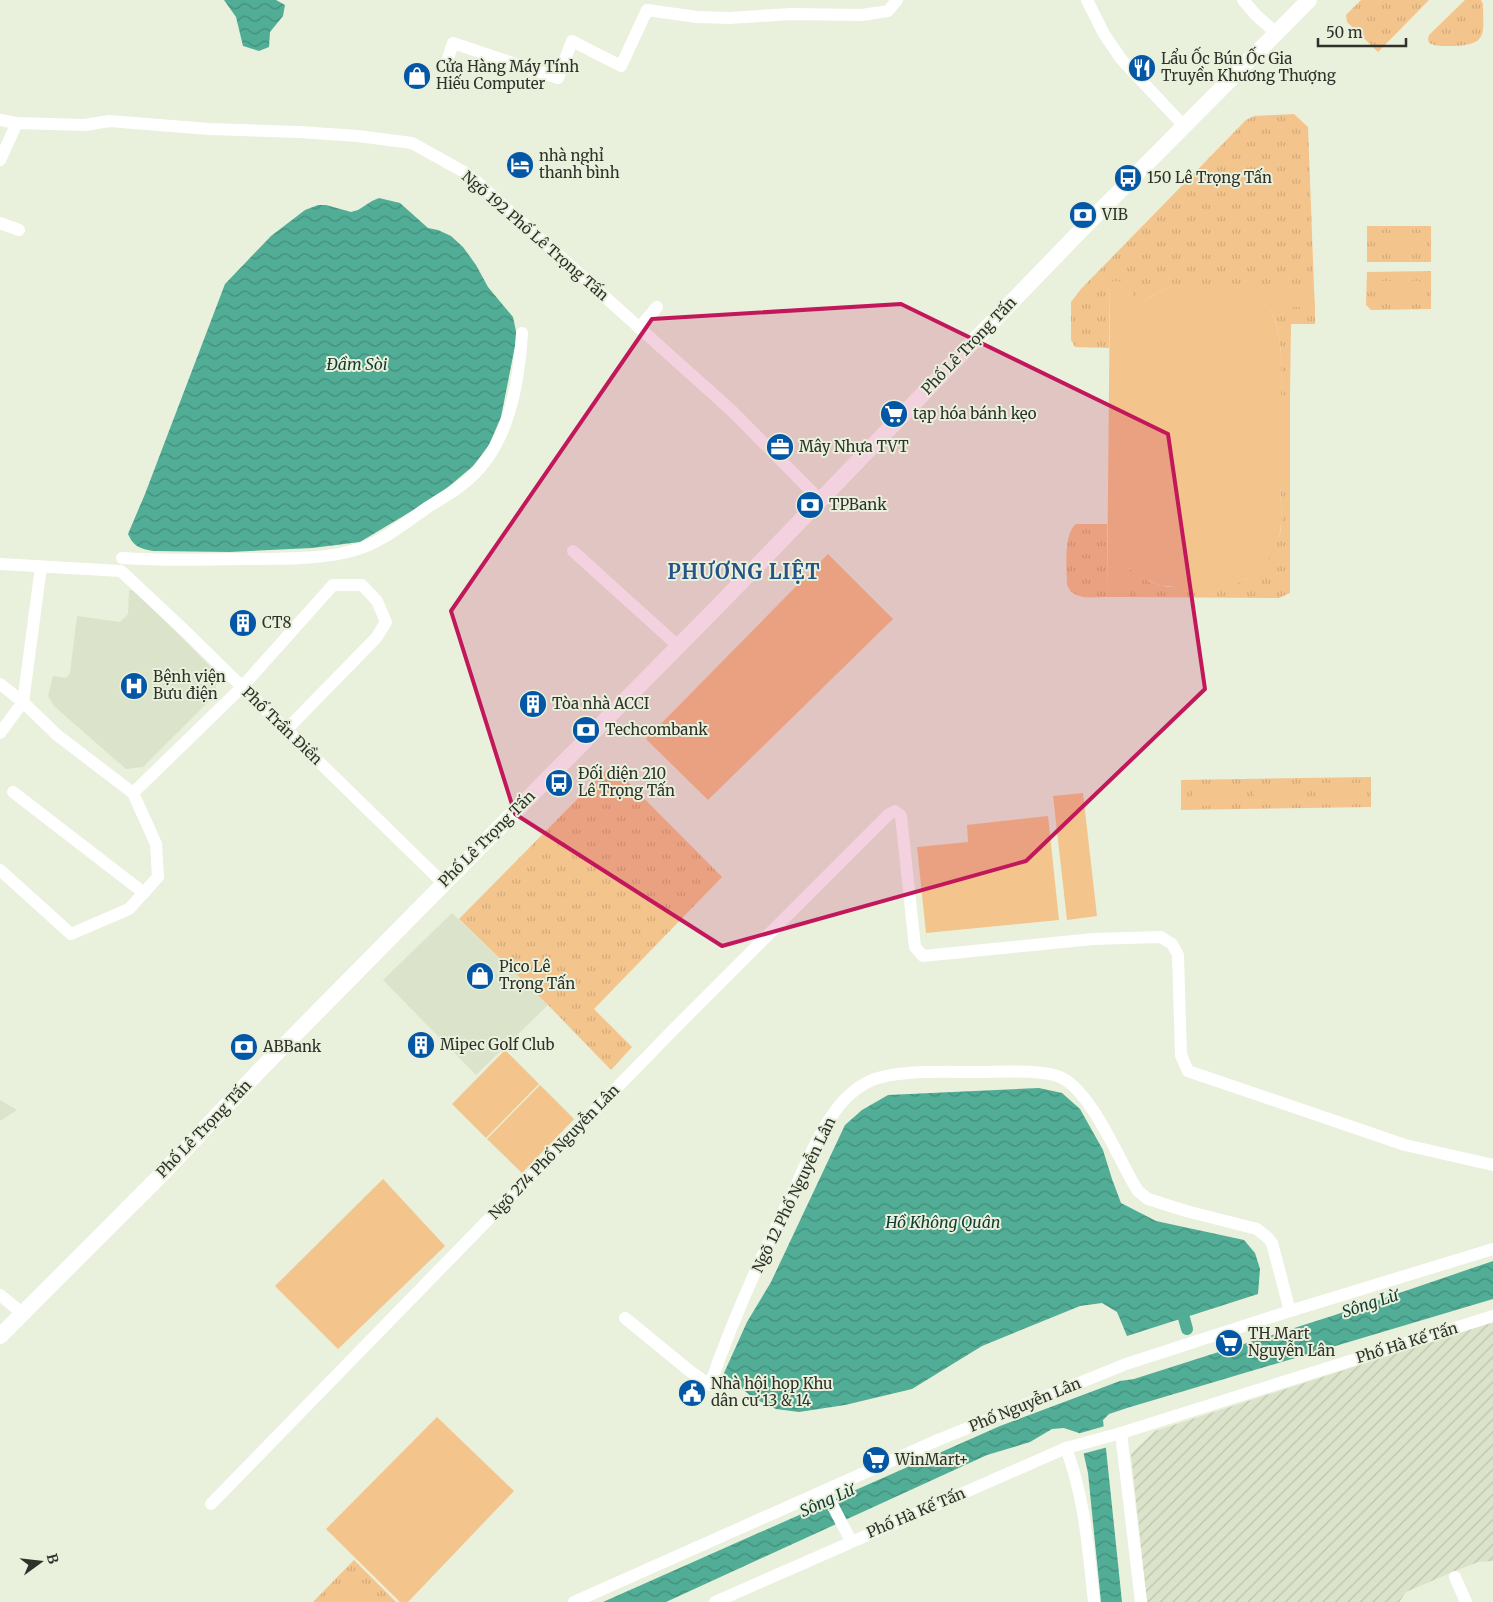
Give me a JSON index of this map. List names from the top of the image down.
{
  "streets": {
    "main road": ["Phố Lê Trọng Tấn"],
    "street": [
      "Ngõ 192 Phố Lê Trọng Tấn",
      "Phố Trần Điền",
      "Ngõ 274 Phố Nguyễn Lân",
      "Ngõ 12 Phố Nguyễn Lân",
      "Phố Hà Kế Tấn",
      "Phố Nguyễn Lân"
    ]
  },
  "crossings": [
    ["Ngõ 192 Phố Lê Trọng Tấn", "Phố Lê Trọng Tấn"],
    ["Phố Lê Trọng Tấn", "Phố Trần Điền"],
    ["Ngõ 12 Phố Nguyễn Lân", "Phố Nguyễn Lân"]
  ],
  "districts": ["PHƯƠNG LIỆT"],
  "water": ["Đầm Sòi", "Hồ Không Quân", "Sông Lừ"],
  "places": {
    "restaurant": ["Lẩu Ốc Bún Ốc Gia Truyền Khương Thượng"],
    "shop": ["Cửa Hàng Máy Tính Hiếu Computer", "Pico Lê Trọng Tấn"],
    "hotel": ["nhà nghỉ thanh bình"],
    "bus stop": ["150 Lê Trọng Tấn", "Đối diện 210 Lê Trọng Tấn"],
    "bank": [
      "VIB",
      "TPBank",
      "Techcombank",
      "ABBank"
    ],
    "supermarket": ["tạp hóa bánh kẹo", "TH Mart Nguyễn Lân", "WinMart+"],
    "office": ["Mây Nhựa TVT"],
    "building": ["CT8", "Tòa nhà ACCI", "Mipec Golf Club"],
    "hospital": ["Bệnh viện Bưu điện"],
    "public building": ["Nhà hội họp Khu dân cư 13 & 14"]
  },
  "scale_bar": "50 m",
  "north": "right"
}
